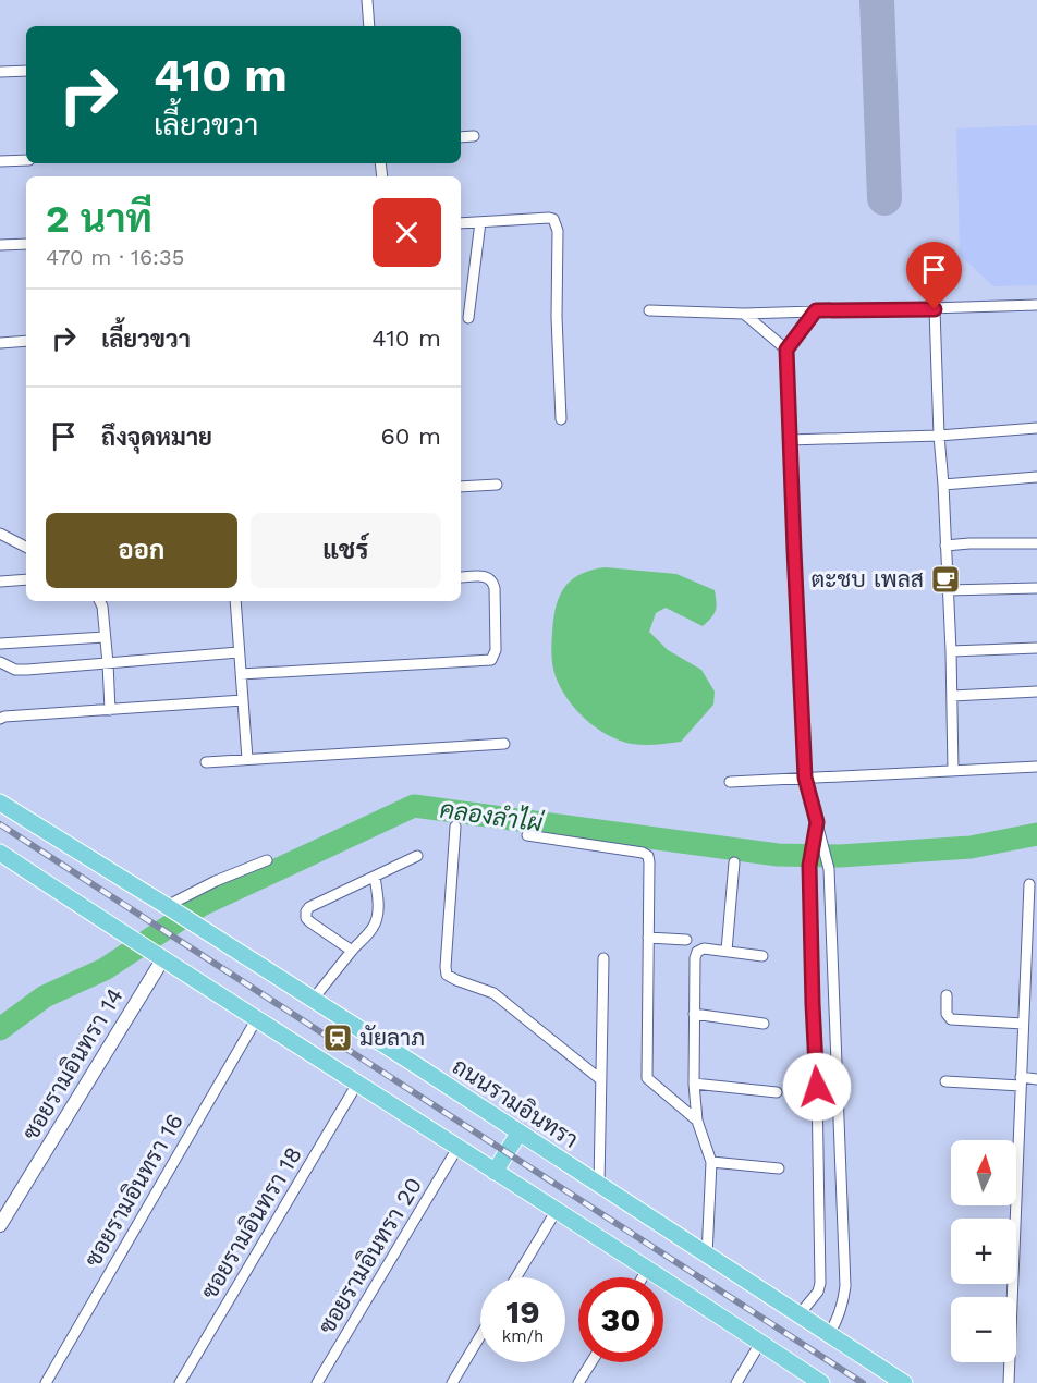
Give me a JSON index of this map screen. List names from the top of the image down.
{
  "streets": {
    "main road": ["ถนนรามอินทรา"],
    "street": [
      "ซอยรามอินทรา 14",
      "ซอยรามอินทรา 16",
      "ซอยรามอินทรา 18",
      "ซอยรามอินทรา 20"
    ]
  },
  "water": ["คลองลำไผ่"],
  "places": {
    "cafe": ["ตะชบ เพลส"],
    "station": ["มัยลาภ"]
  },
  "north": "top",
  "page": {
    "turn": ["410 m", "เลี้ยวขวา"],
    "heading": ["2 นาที", "470 m · 16:35"],
    "list": [
      {
        "name": "เลี้ยวขวา",
        "value": "410 m"
      },
      {
        "name": "ถึงจุดหมาย",
        "value": "60 m"
      }
    ],
    "buttons": ["ออก", "แชร์"],
    "map_buttons": ["+", "−"],
    "speed": "19 km/h",
    "limit": "30"
  }
}
